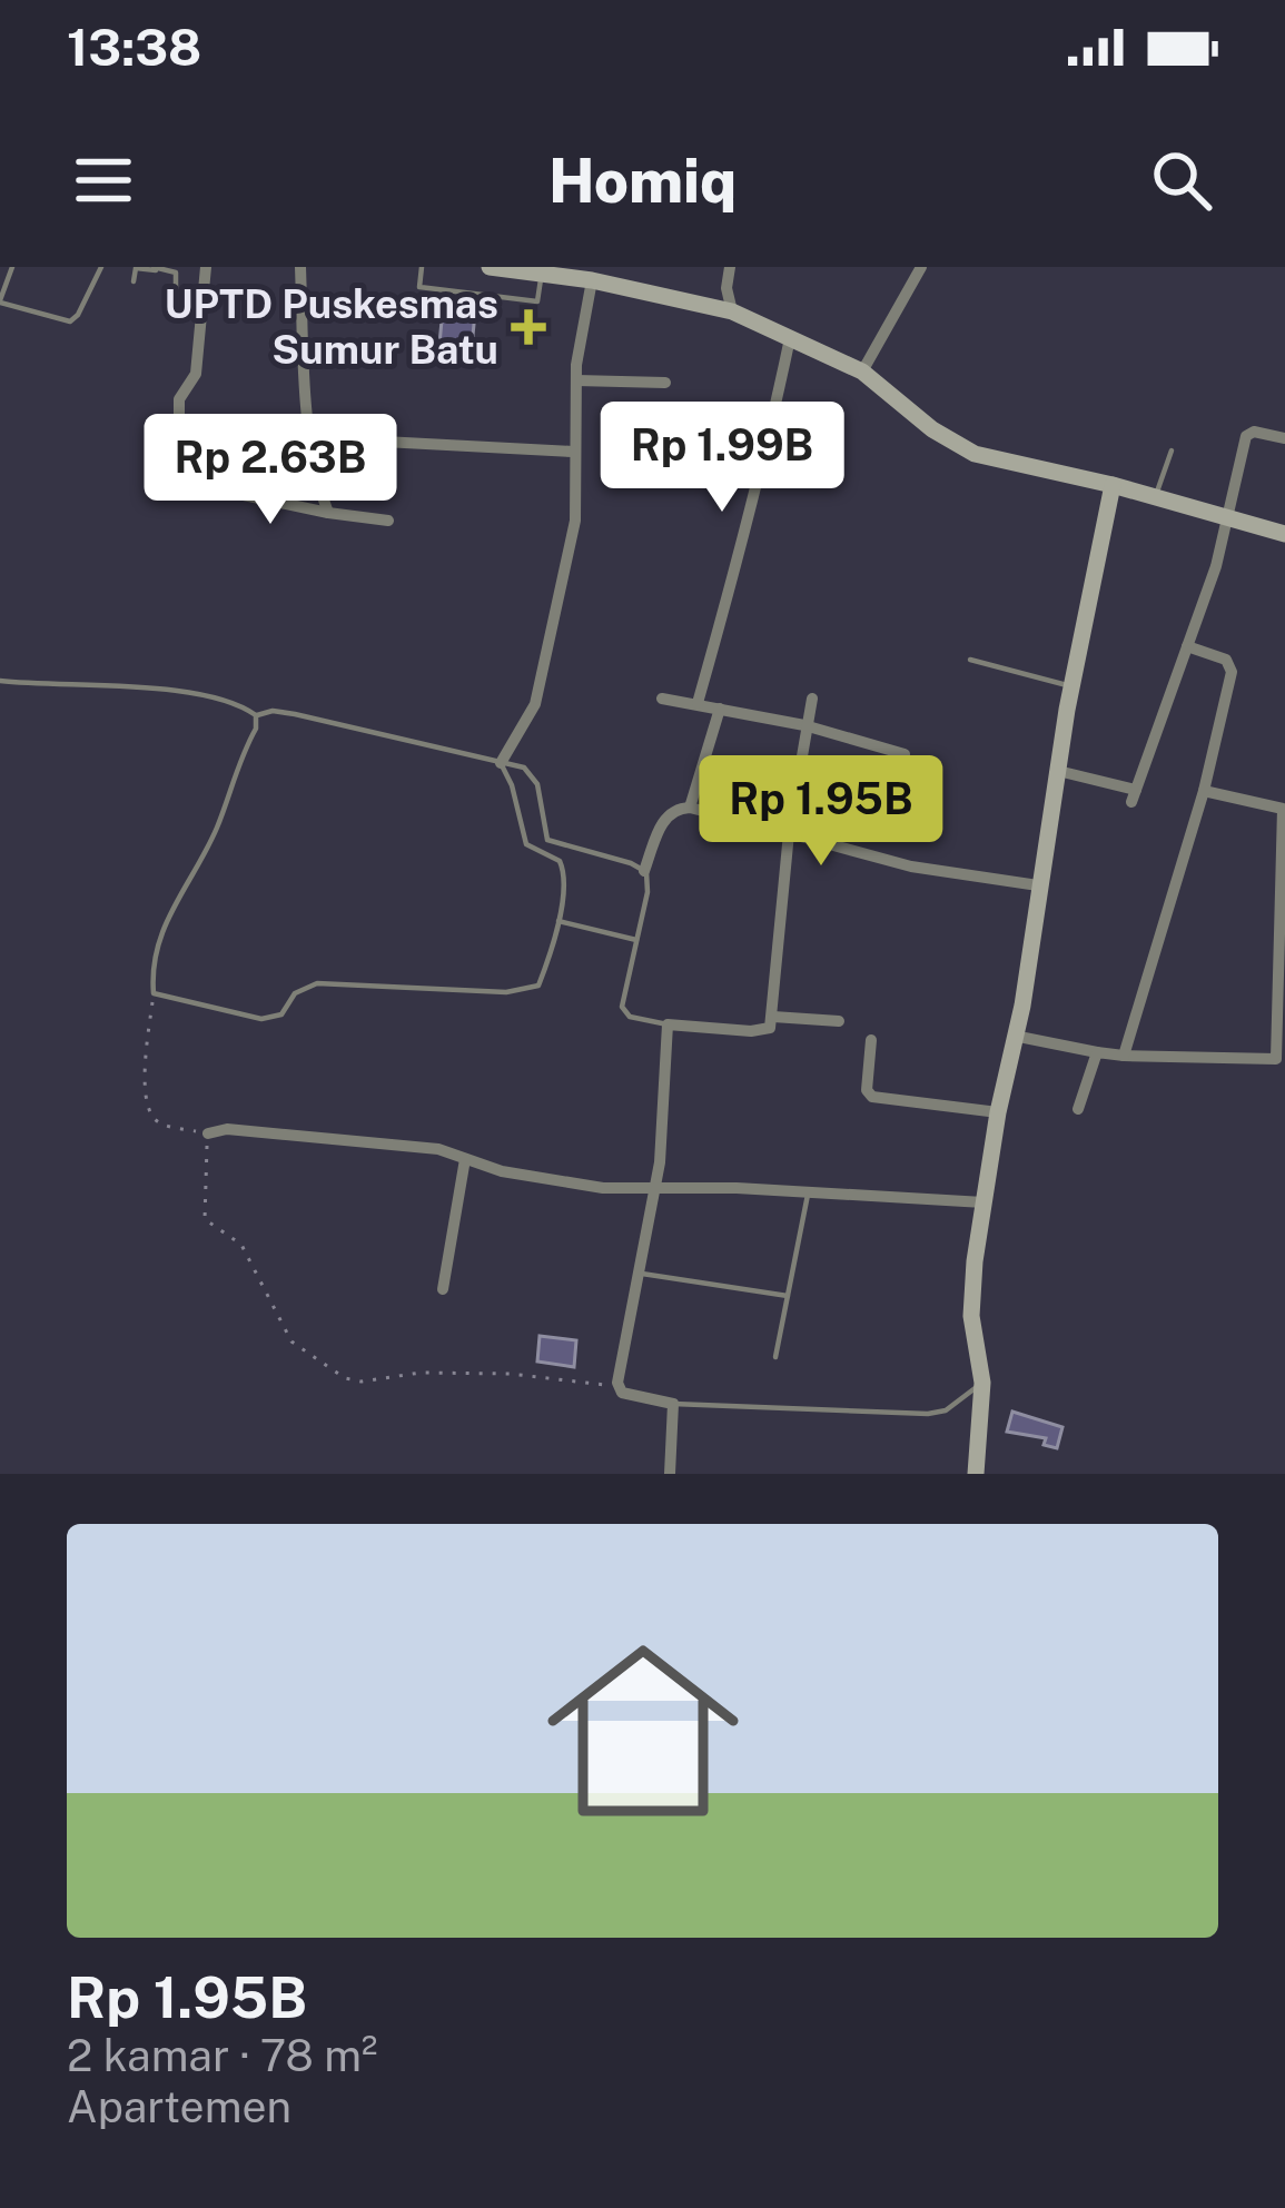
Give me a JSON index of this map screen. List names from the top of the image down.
{
  "places": {
    "health": ["UPTD Puskesmas Sumur Batu"]
  },
  "page": {
    "status": "13:38",
    "header": "Homiq",
    "price": ["Rp 1.99B", "Rp 2.63B", "Rp 1.95B"],
    "list": [
      {
        "name": "Rp 1.95B",
        "note": "2 kamar · 78 m² · Apartemen"
      }
    ]
  }
}
